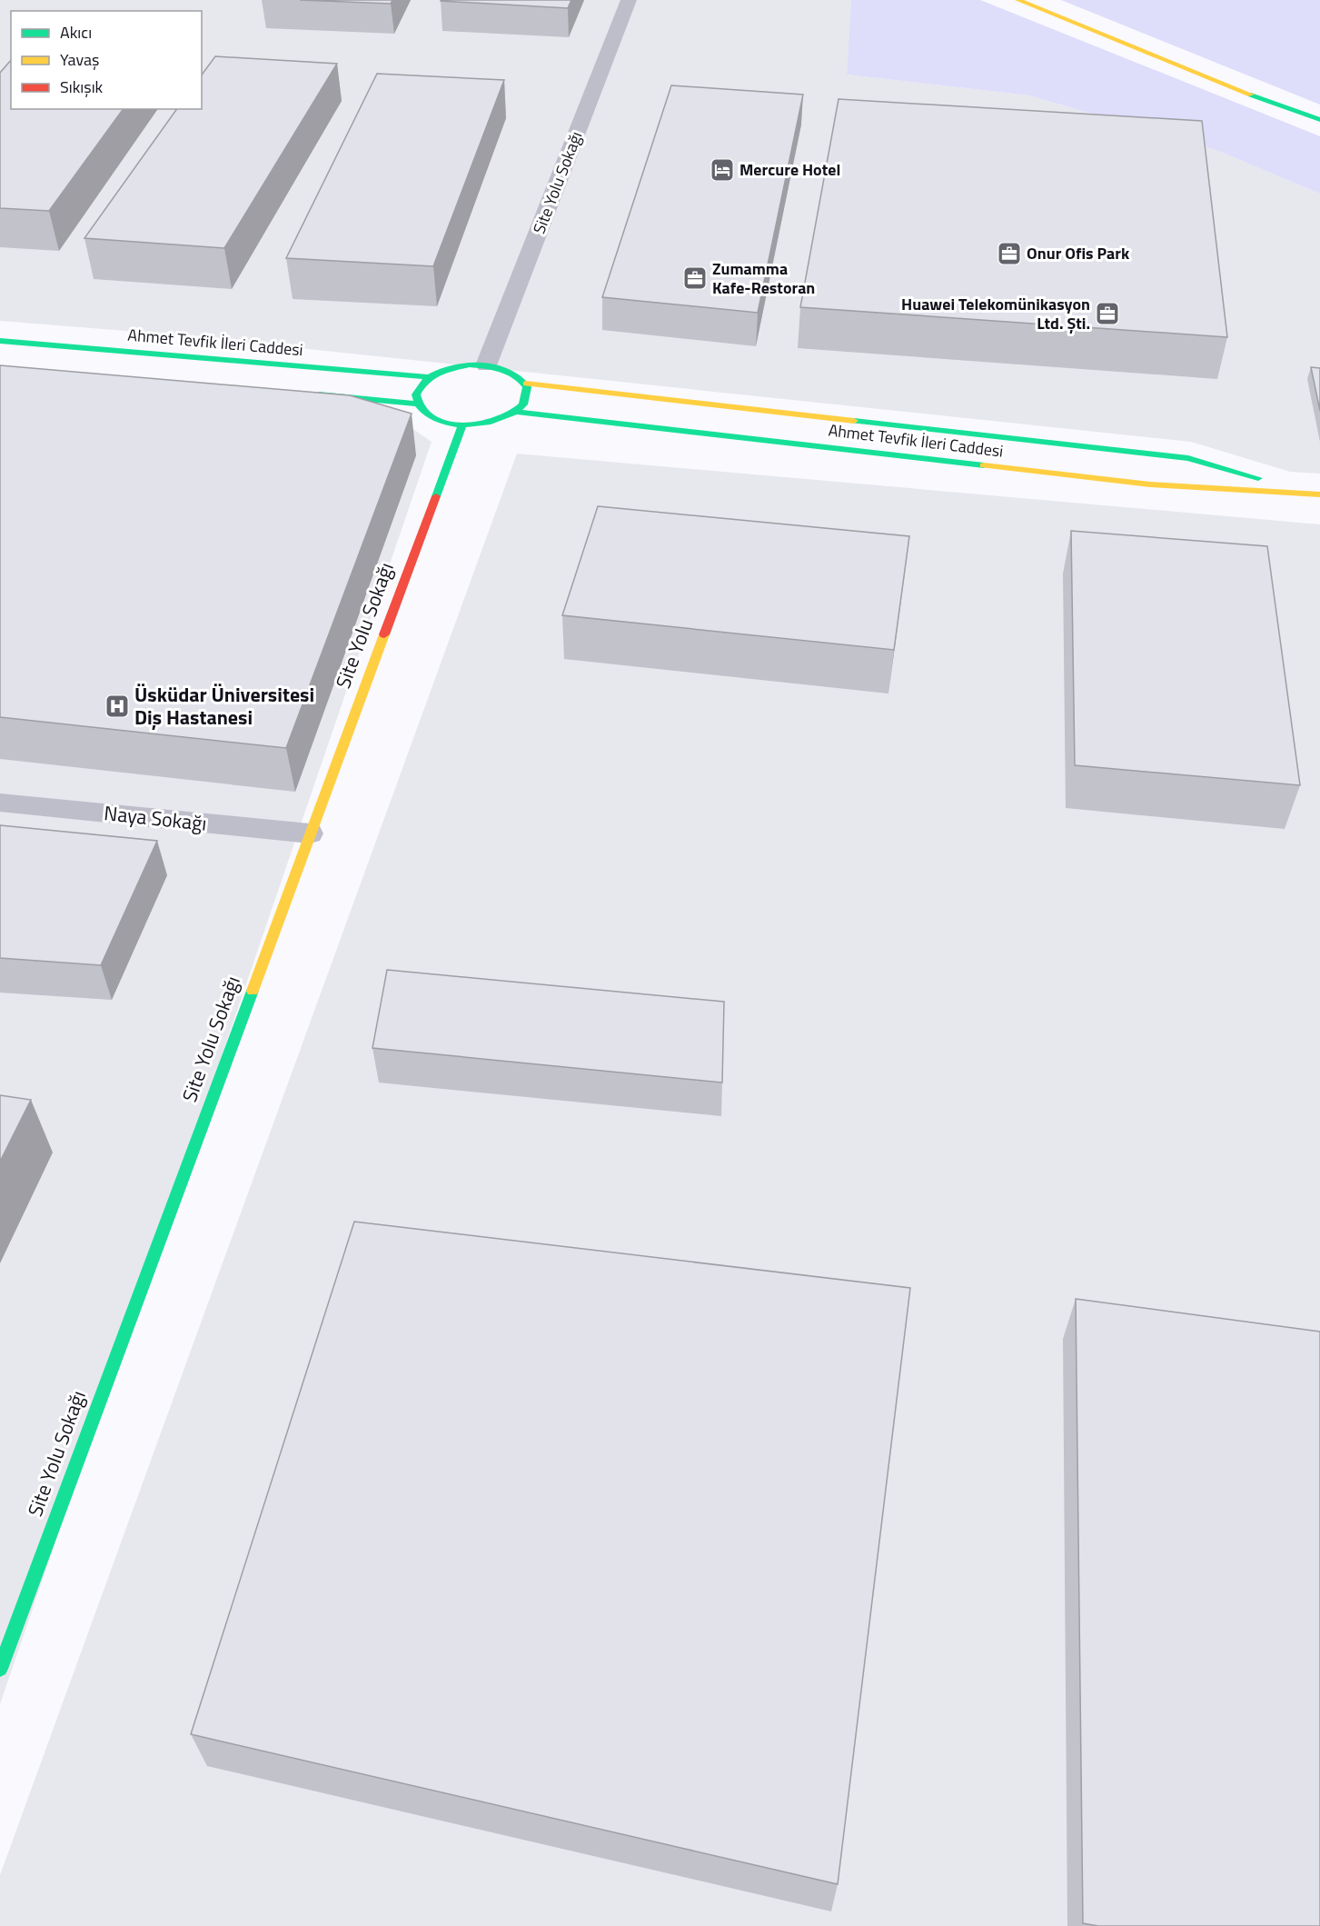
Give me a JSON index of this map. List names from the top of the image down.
{
  "streets": {
    "main road": ["Site Yolu Sokağı", "Ahmet Tevfik İleri Caddesi"],
    "street": ["Naya Sokağı"]
  },
  "crossings": [
    ["Site Yolu Sokağı", "Naya Sokağı"]
  ],
  "places": {
    "hotel": ["Mercure Hotel"],
    "office": ["Onur Ofis Park", "Zumamma Kafe-Restoran", "Huawei Telekomünikasyon Ltd. Şti."],
    "hospital": ["Üsküdar Üniversitesi Diş Hastanesi"]
  },
  "legend": ["Akıcı", "Yavaş", "Sıkışık"]
}
